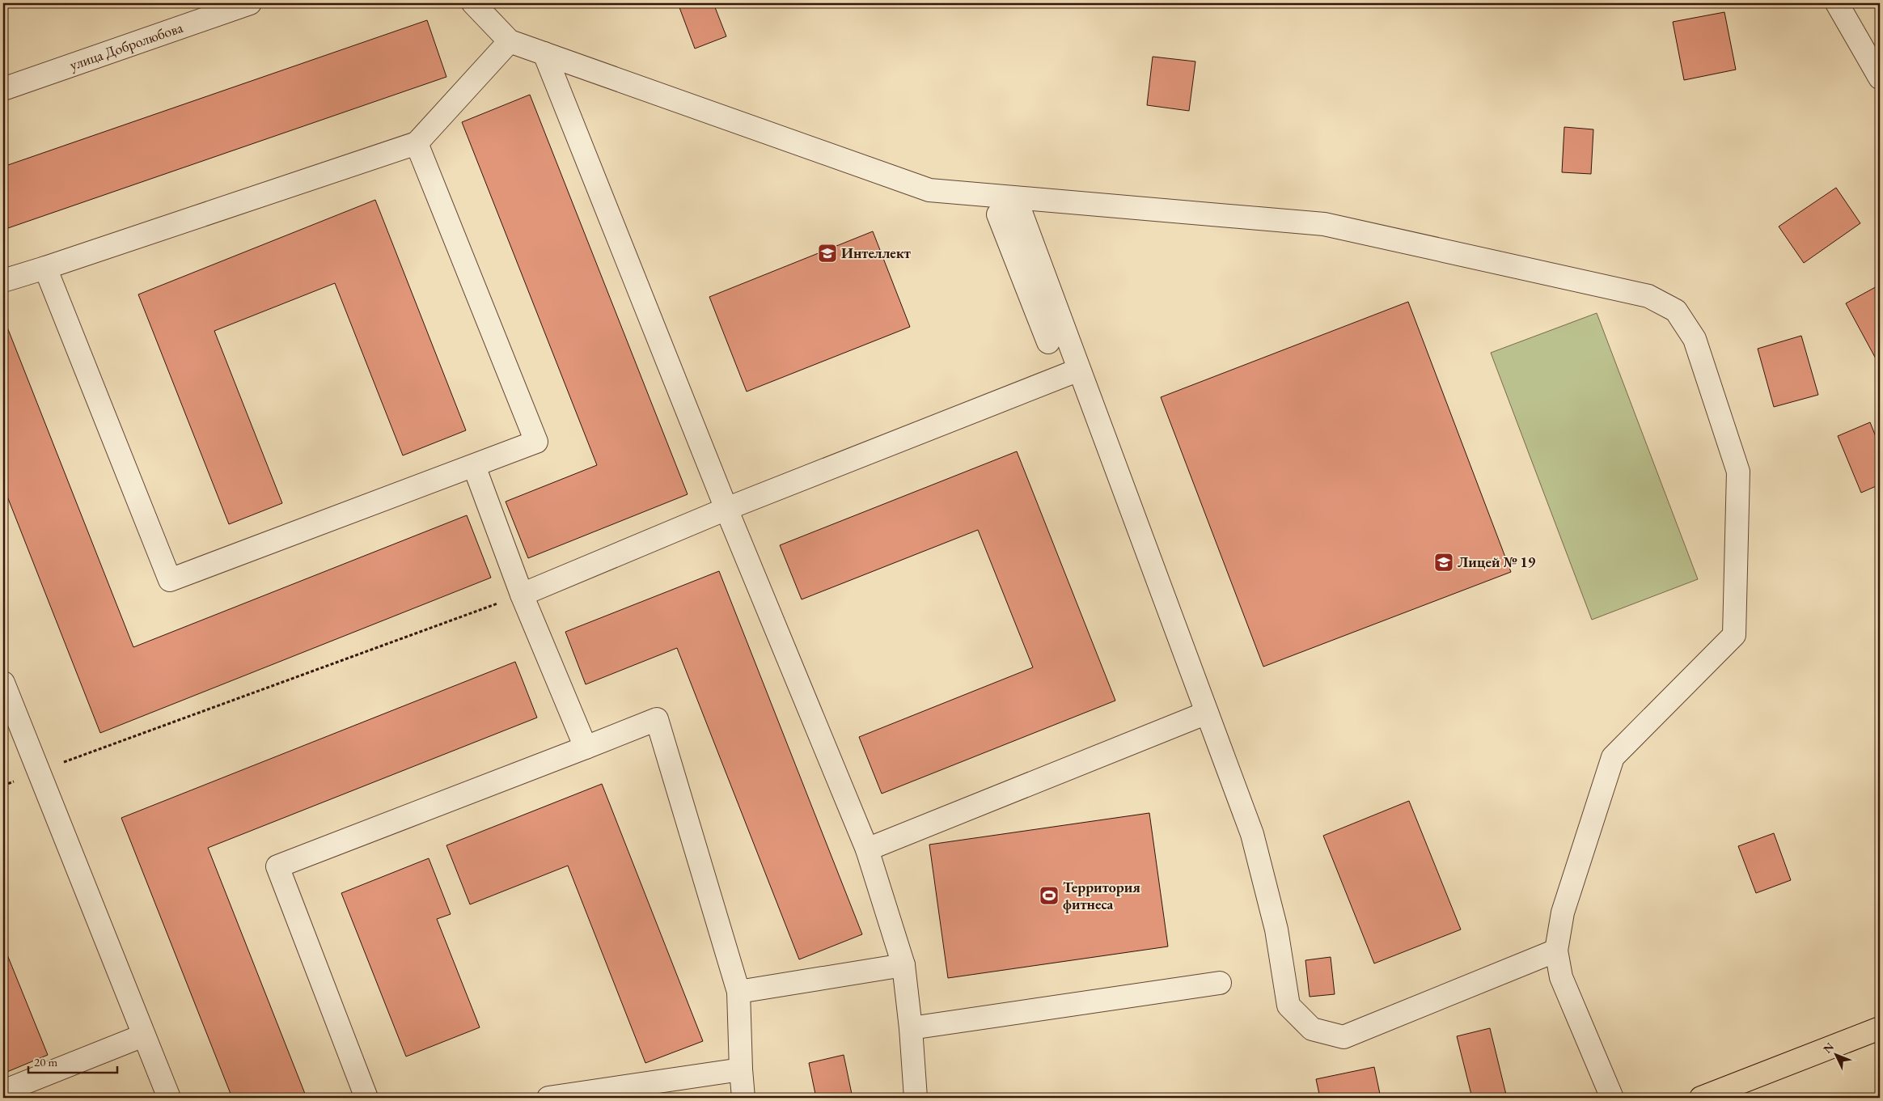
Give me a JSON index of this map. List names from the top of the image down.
{
  "streets": {
    "street": ["улица Добролюбова"]
  },
  "places": {
    "school or university": ["Интеллект", "Лицей № 19"],
    "sports": ["Территория фитнеса"]
  },
  "scale_bar": "20 m",
  "north": "top left"
}
